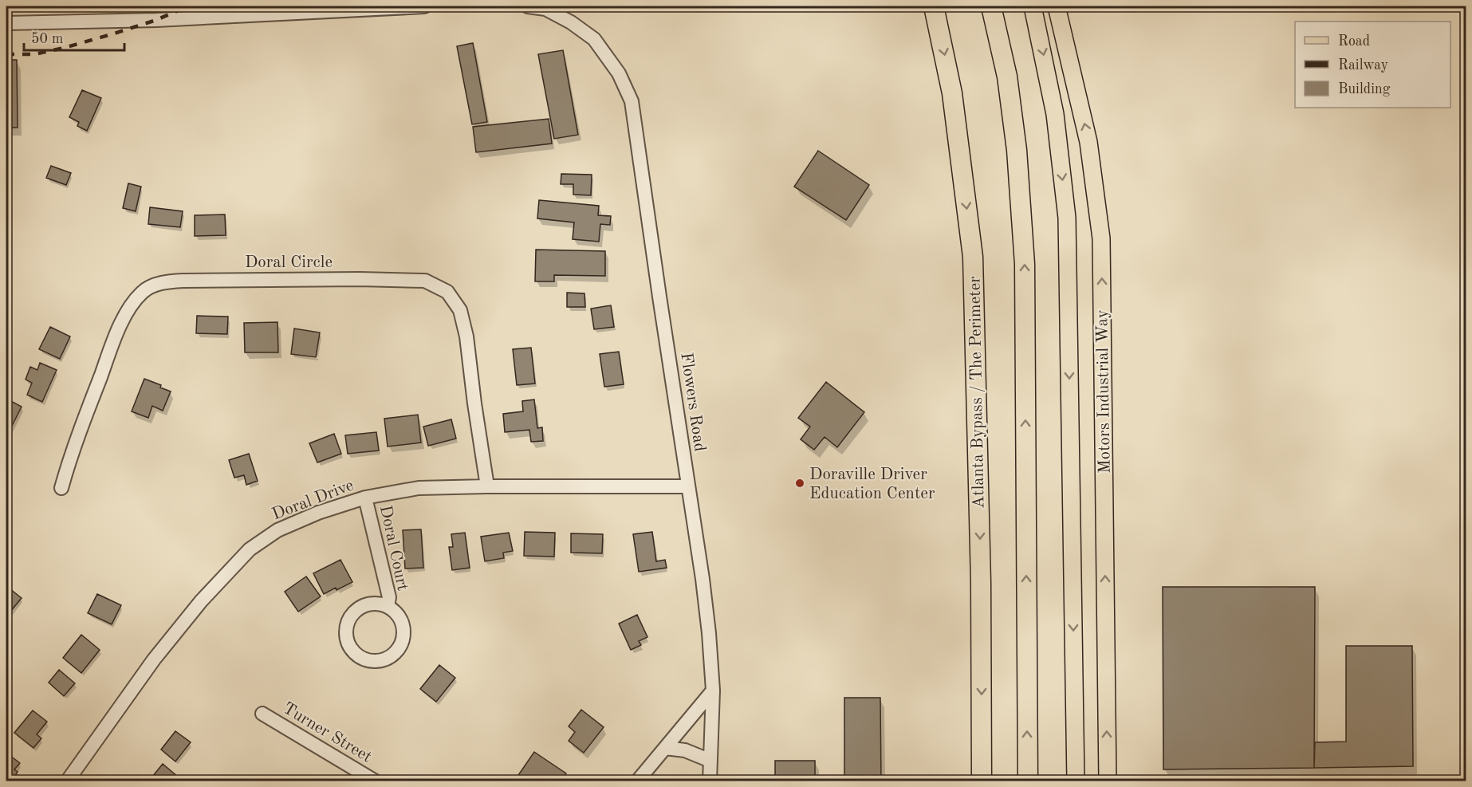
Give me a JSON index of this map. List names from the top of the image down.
{
  "streets": {
    "highway": ["Atlanta Bypass / The Perimeter"],
    "main road": ["Motors Industrial Way"],
    "street": [
      "Doral Circle",
      "Flowers Road",
      "Doral Drive",
      "Doral Court",
      "Turner Street"
    ]
  },
  "crossings": [
    ["Doral Circle", "Doral Drive"],
    ["Flowers Road", "Doral Drive"],
    ["Doral Drive", "Doral Court"]
  ],
  "places": ["Doraville Driver Education Center"],
  "legend": ["Road", "Railway", "Building"],
  "scale_bar": "50 m"
}
